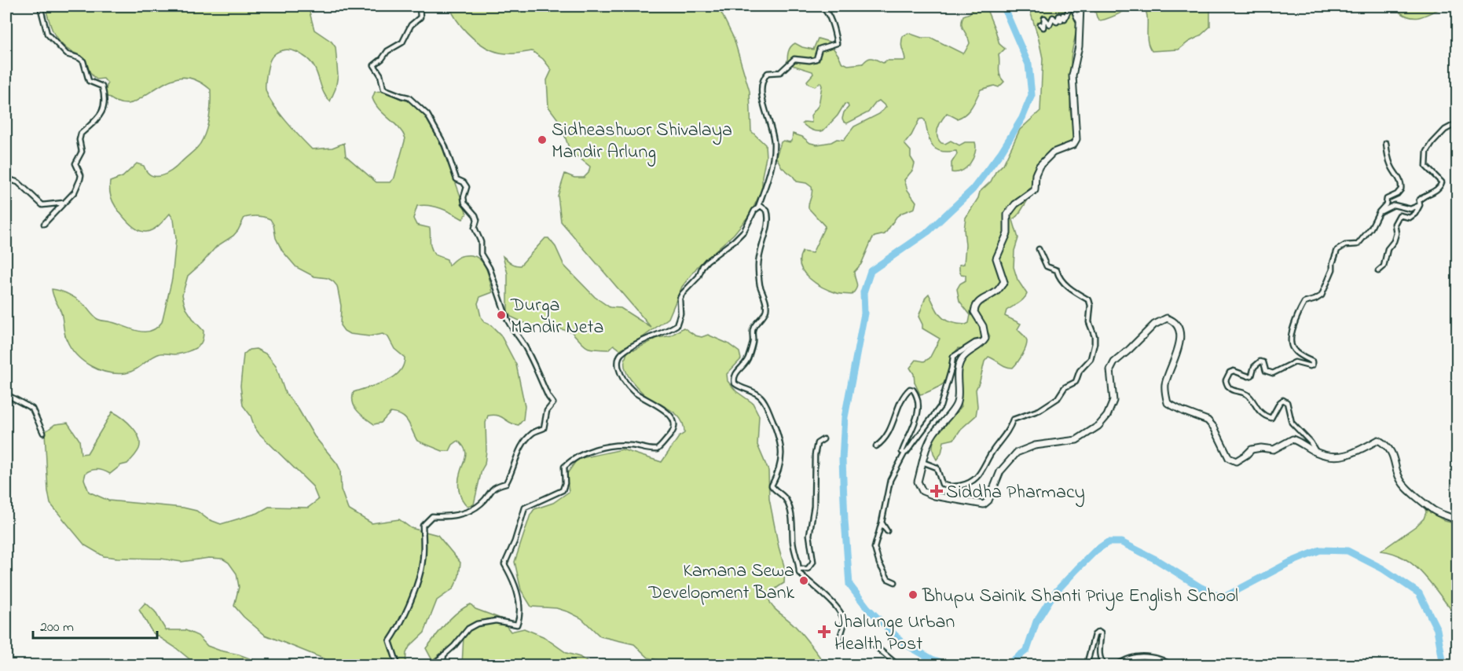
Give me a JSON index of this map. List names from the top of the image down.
{
  "places": {
    "other": [
      "Sidheashwor Shivalaya Mandir Arlung",
      "Durga Mandir Neta",
      "Kamana Sewa Development Bank",
      "Bhupu Sainik Shanti Priye English School"
    ],
    "health": ["Siddha Pharmacy", "Jhalunge Urban Health Post"]
  },
  "scale_bar": "200 m"
}
